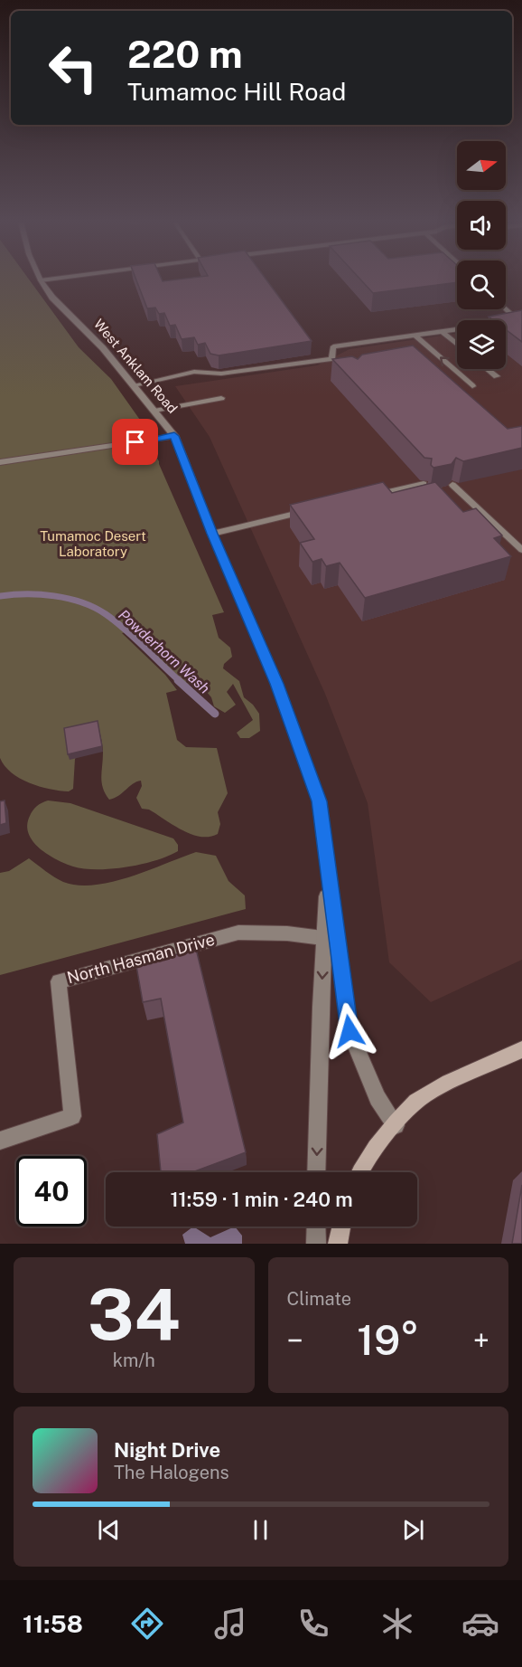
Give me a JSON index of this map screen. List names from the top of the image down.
{
  "streets": {
    "street": ["West Anklam Road", "North Hasman Drive"]
  },
  "crossings": [
    ["West Anklam Road", "North Hasman Drive"]
  ],
  "water": ["Powderhorn Wash"],
  "parks": ["Tumamoc Desert Laboratory"],
  "north": "right",
  "page": {
    "turn": ["220 m", "Tumamoc Hill Road"],
    "limit": "40",
    "trip": "11:59 · 1 min · 240 m",
    "tile": [
      ["34", "km/h"],
      "Climate"
    ],
    "heat": ["−", "19°", "+"],
    "song": ["Night Drive", "The Halogens"],
    "tabs": "11:58"
  }
}
